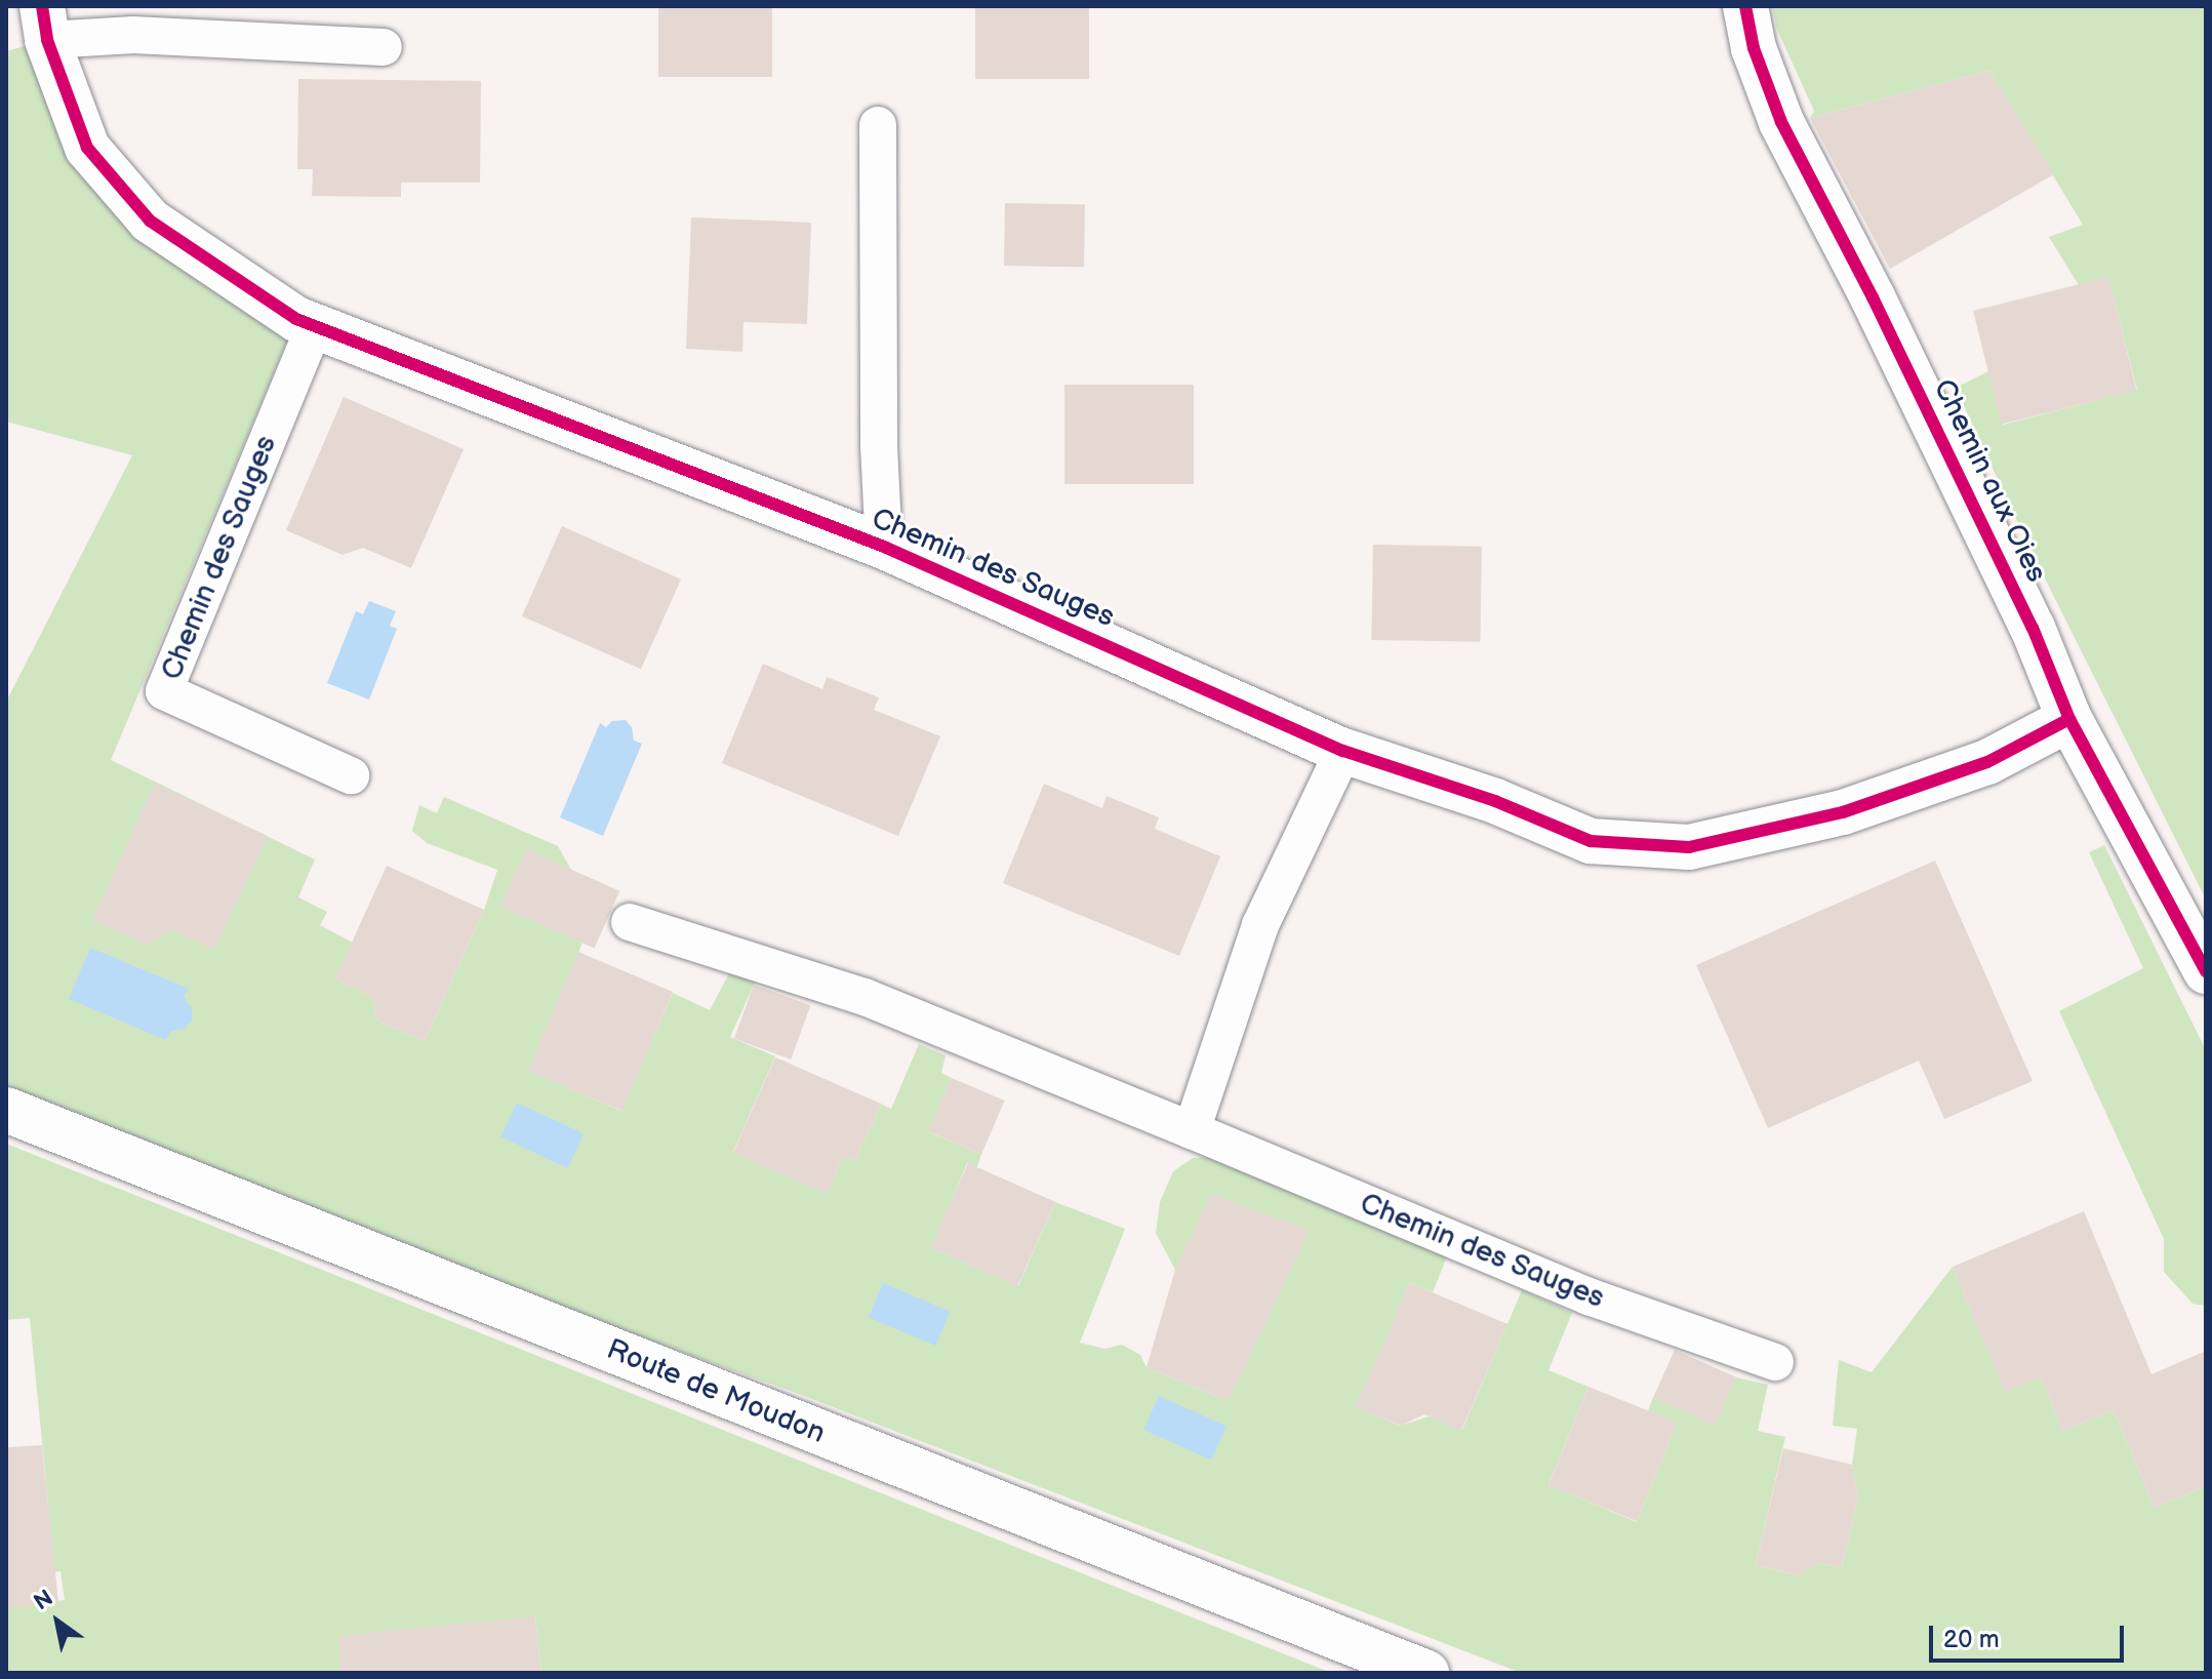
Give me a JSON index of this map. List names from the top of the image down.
{
  "streets": {
    "street": ["Chemin aux Oies", "Chemin des Sauges", "Route de Moudon"]
  },
  "crossings": [
    ["Chemin aux Oies", "Chemin des Sauges"]
  ],
  "scale_bar": "20 m",
  "north": "top left"
}
